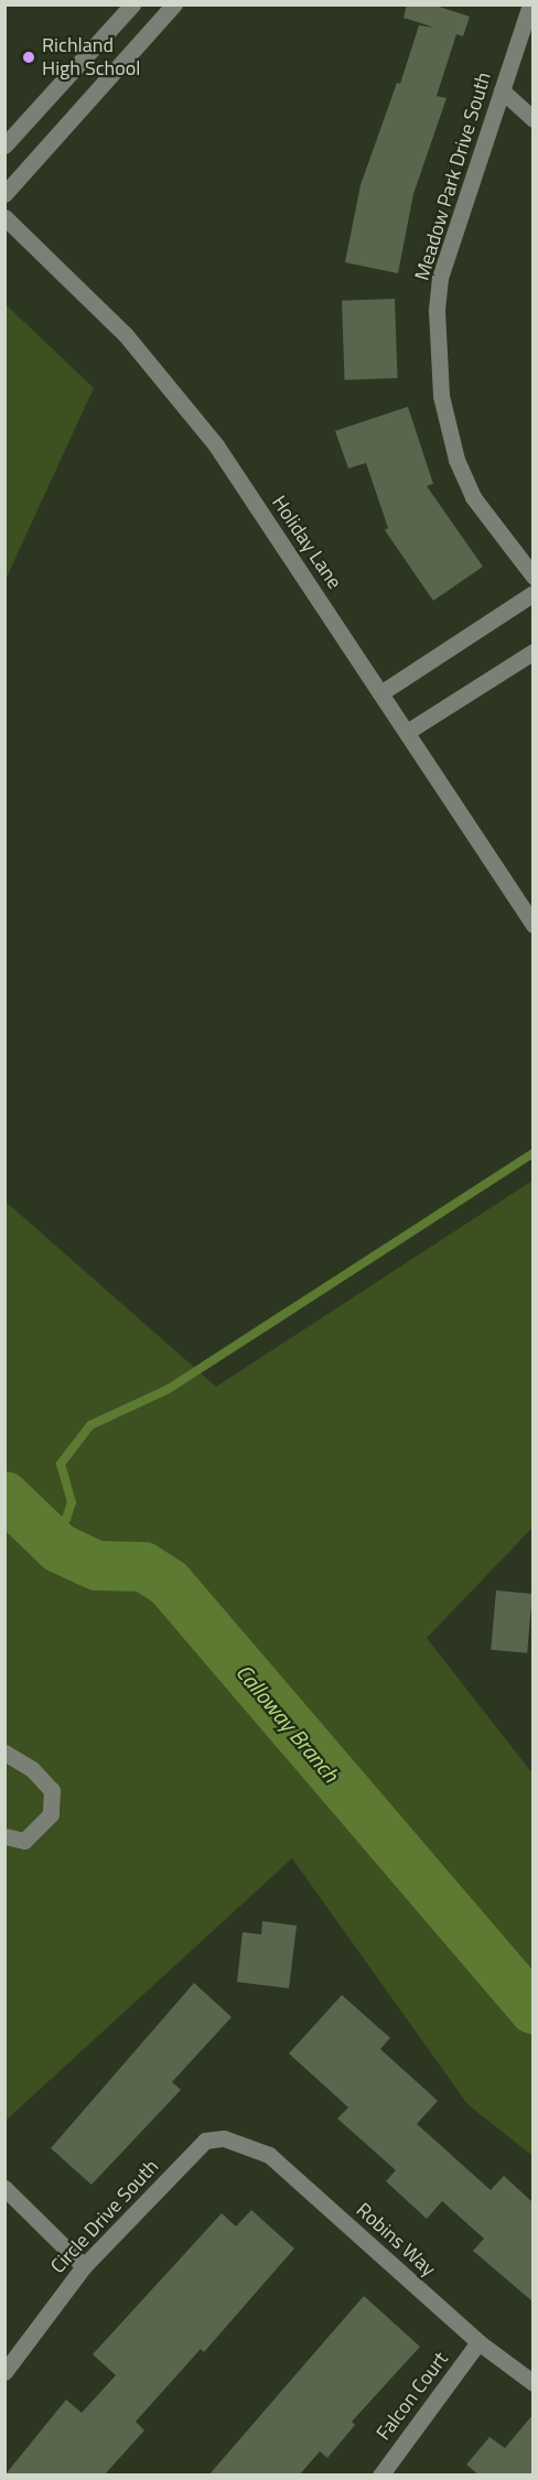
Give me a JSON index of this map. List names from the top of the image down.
{
  "streets": {
    "street": [
      "Meadow Park Drive South",
      "Holiday Lane",
      "Circle Drive South",
      "Robins Way",
      "Falcon Court"
    ]
  },
  "crossings": [
    ["Circle Drive South", "Robins Way"],
    ["Robins Way", "Falcon Court"]
  ],
  "water": ["Calloway Branch"],
  "places": ["Richland High School"]
}
